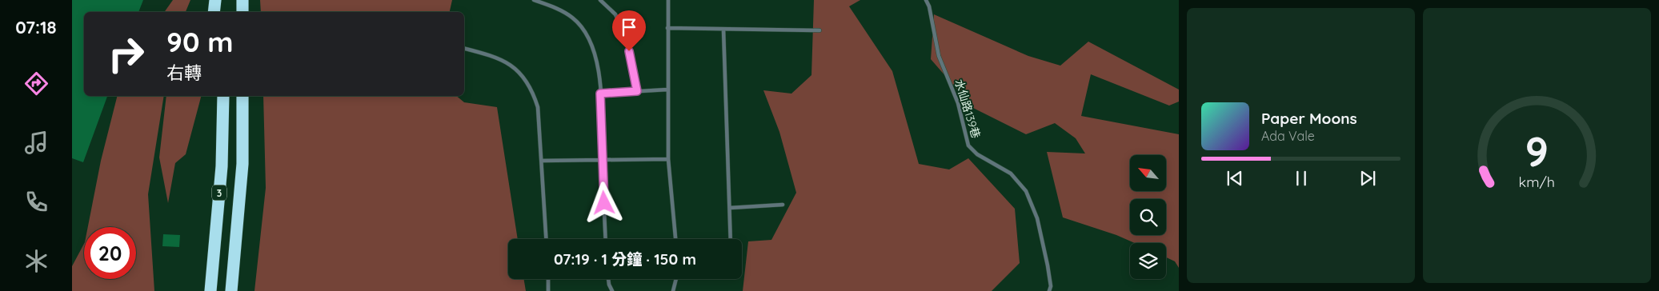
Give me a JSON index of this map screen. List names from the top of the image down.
{
  "streets": {
    "highway": ["3"],
    "lane": ["水仙路139巷"]
  },
  "north": "top left",
  "page": {
    "tabs": "07:18",
    "turn": ["90 m", "右轉"],
    "song": ["Paper Moons", "Ada Vale"],
    "limit": "20",
    "trip": "07:19 · 1 分鐘 · 150 m",
    "gauge": ["9", "km/h"]
  }
}
